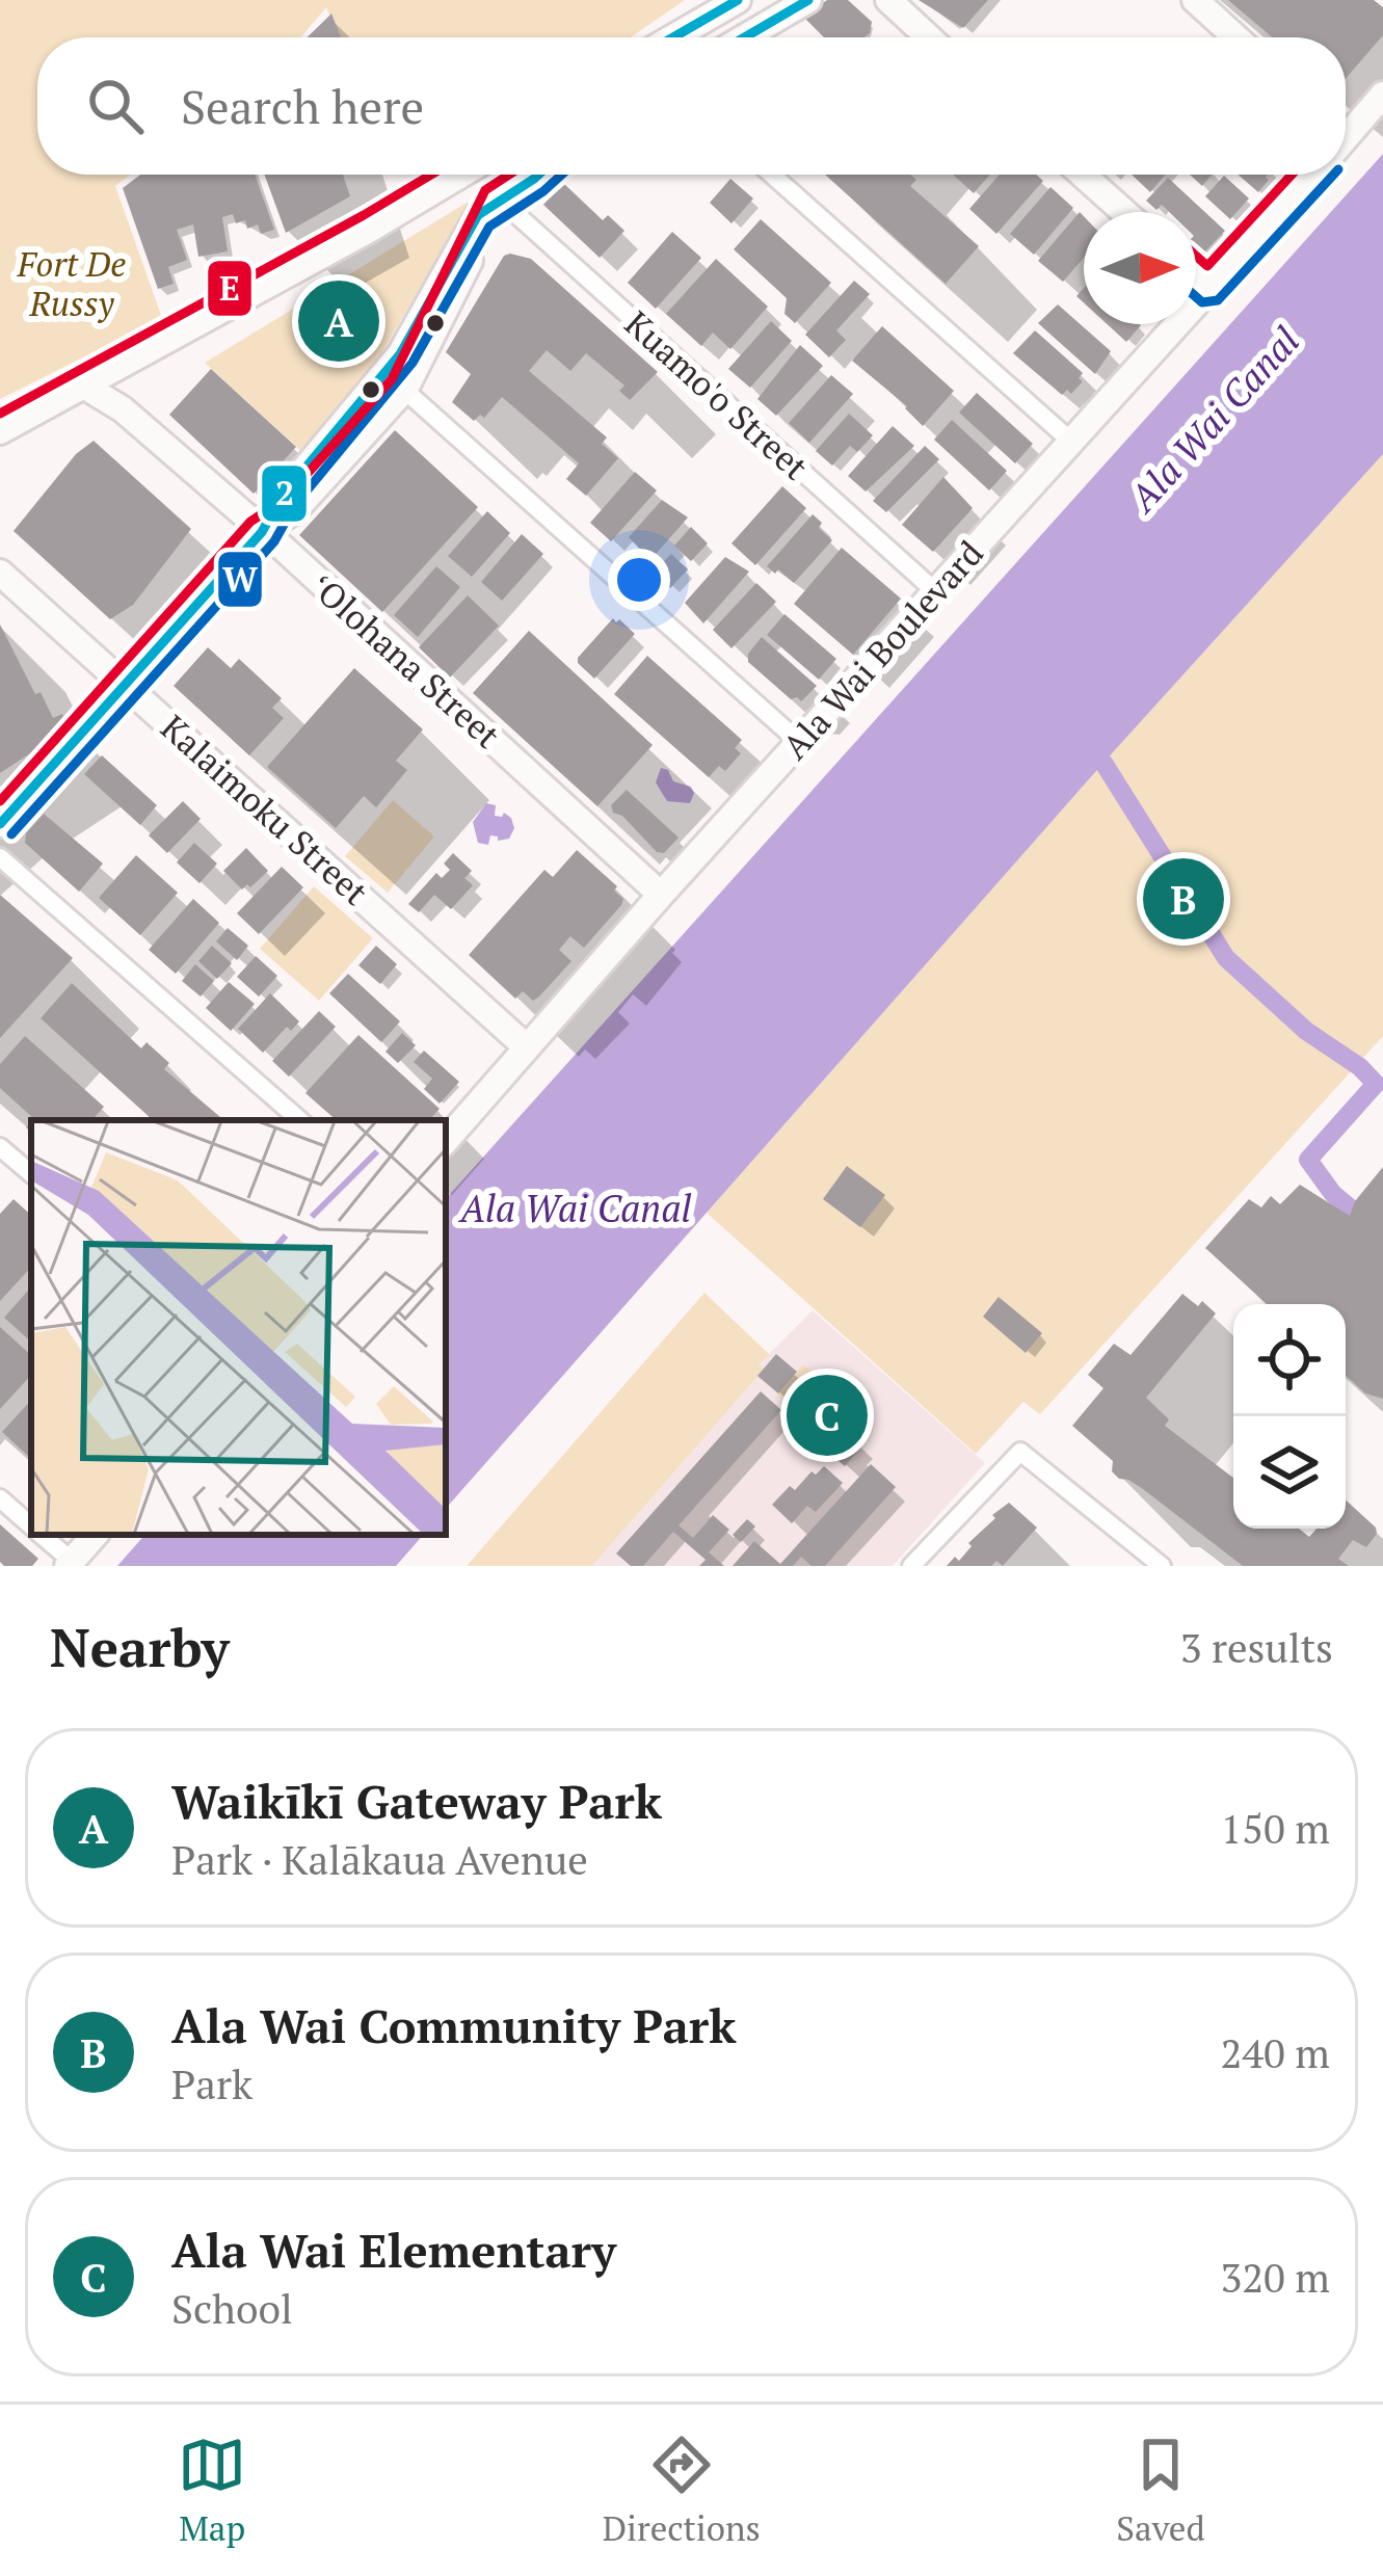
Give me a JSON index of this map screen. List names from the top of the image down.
{
  "streets": {
    "main road": ["Ala Wai Boulevard", "ʻOlohana Street", "Kalaimoku Street"],
    "street": ["Kuamo'o Street"]
  },
  "crossings": [
    ["Kuamo'o Street", "Ala Wai Boulevard"],
    ["Ala Wai Boulevard", "ʻOlohana Street"],
    ["Ala Wai Boulevard", "Kalaimoku Street"]
  ],
  "water": ["Ala Wai Canal"],
  "parks": ["Fort De Russy"],
  "lines": ["transit line 2", "transit line W", "transit line E"],
  "north": "right",
  "page": {
    "search": "Search here",
    "pins": ["A", "B", "C"],
    "heading": ["Nearby", "3 results"],
    "list": [
      {
        "mark": "A",
        "name": "Waikīkī Gateway Park",
        "note": "Park · Kalākaua Avenue",
        "value": "150 m"
      },
      {
        "mark": "B",
        "name": "Ala Wai Community Park",
        "note": "Park",
        "value": "240 m"
      },
      {
        "mark": "C",
        "name": "Ala Wai Elementary",
        "note": "School",
        "value": "320 m"
      }
    ],
    "nav": ["Map", "Directions", "Saved"]
  }
}
